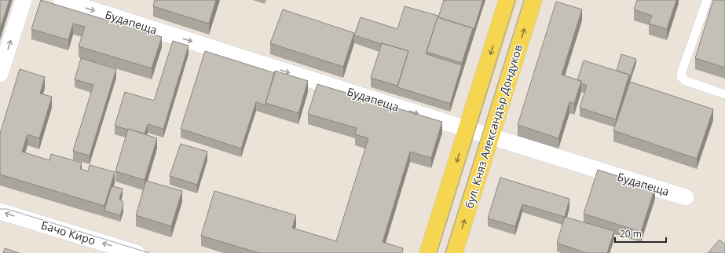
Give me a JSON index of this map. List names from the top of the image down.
{
  "streets": {
    "main road": ["бул. Княз Александър Дондуков"],
    "street": ["Будапеща", "Бачо Киро"]
  },
  "crossings": [
    ["Будапеща", "бул. Княз Александър Дондуков"]
  ],
  "one_way": ["Будапеща", "Бачо Киро"],
  "scale_bar": "20 m"
}
